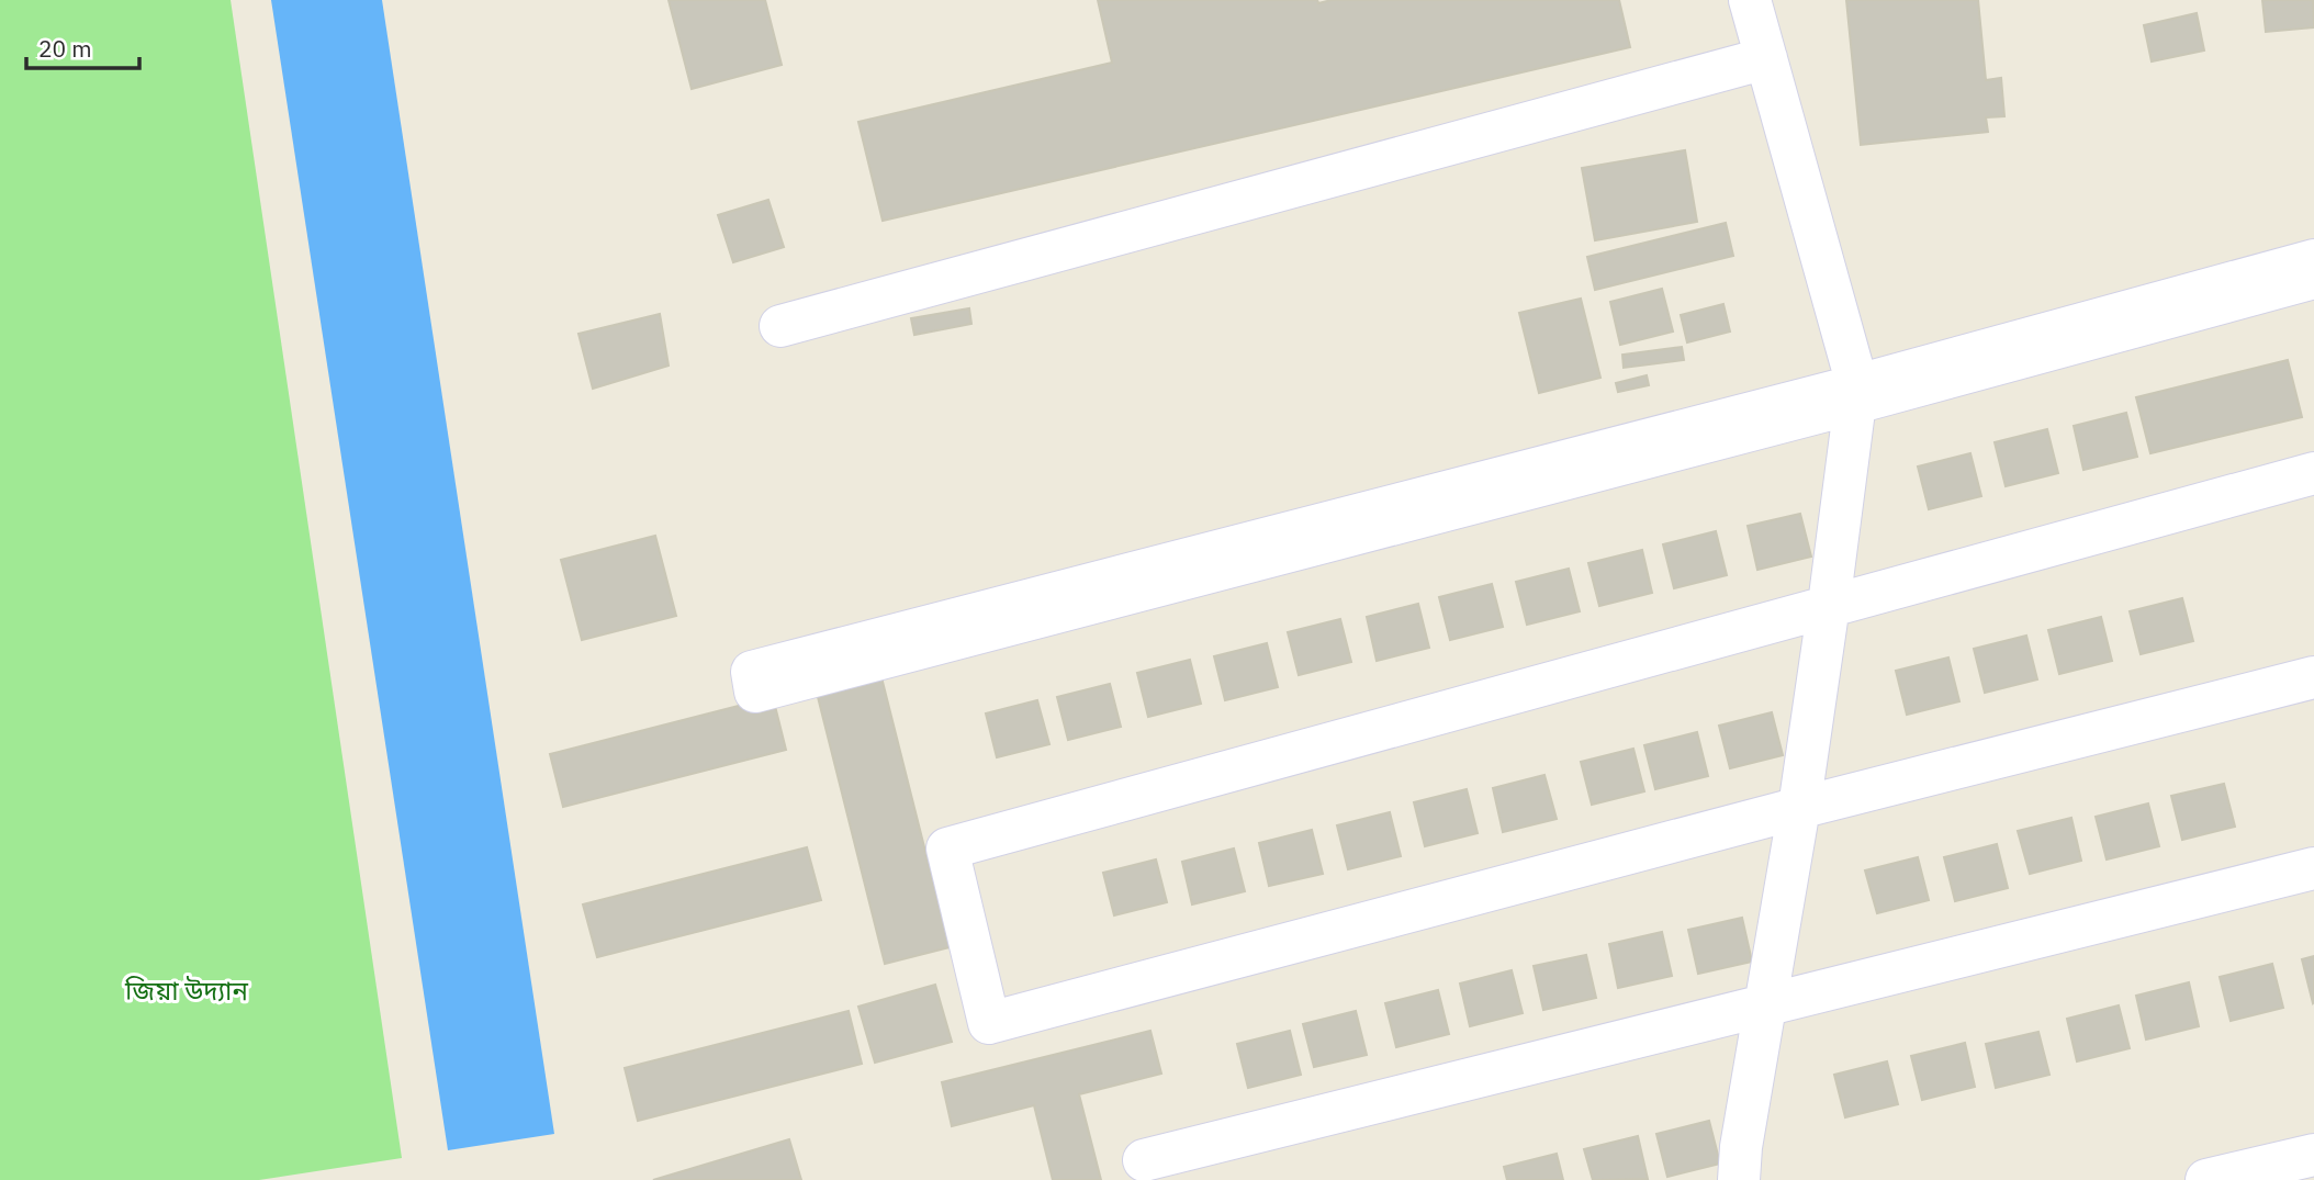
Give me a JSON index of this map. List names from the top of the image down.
{
  "parks": ["জিয়া উদ্যান"],
  "scale_bar": "20 m"
}
